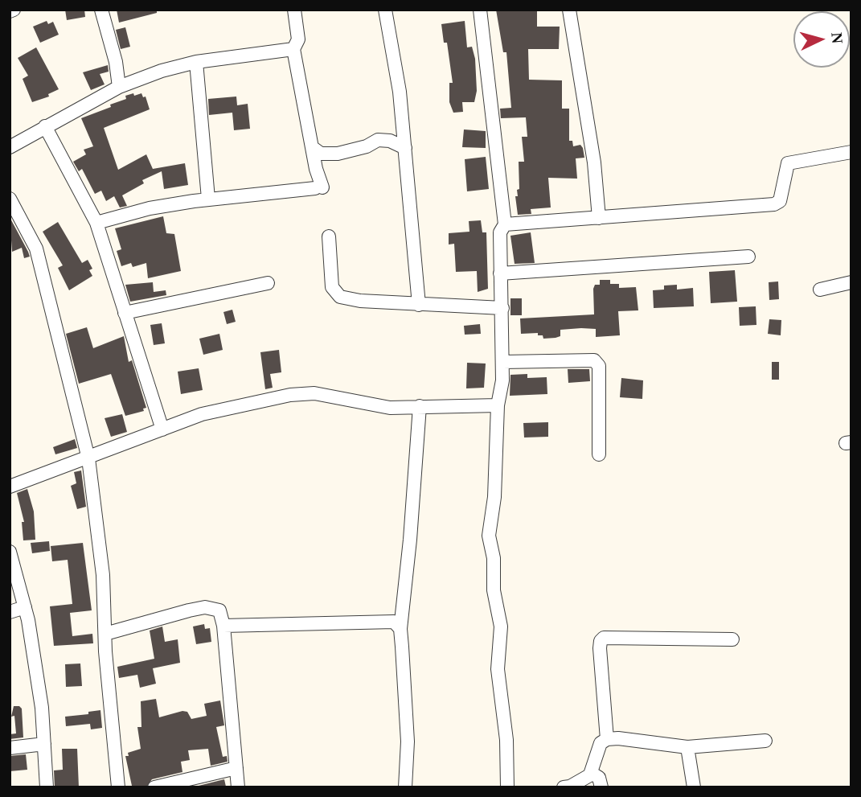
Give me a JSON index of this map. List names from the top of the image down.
{
  "north": "right"
}
